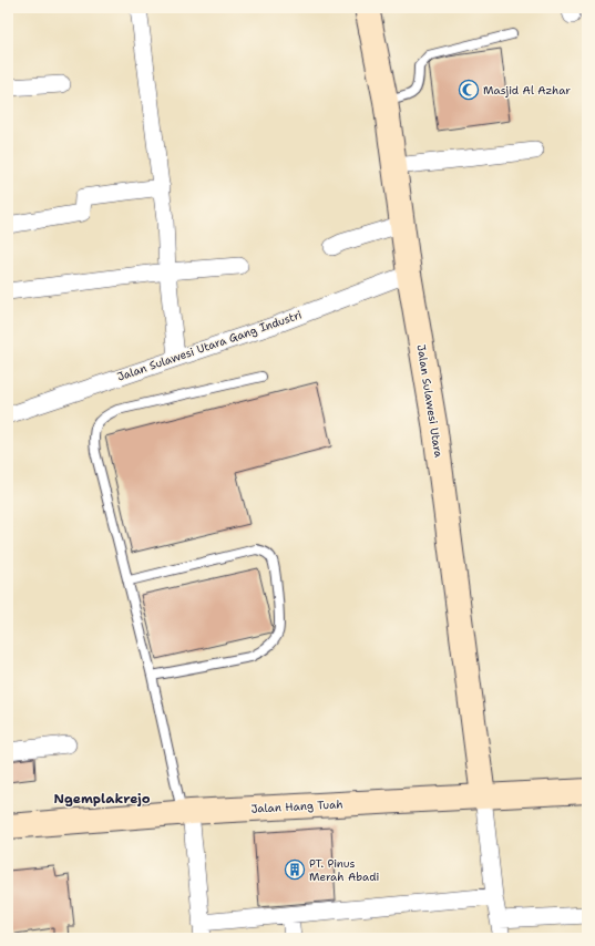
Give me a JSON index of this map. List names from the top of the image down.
{
  "streets": {
    "street": ["Jalan Sulawesi Utara Gang Industri", "Jalan Sulawesi Utara", "Jalan Hang Tuah"]
  },
  "crossings": [
    ["Jalan Sulawesi Utara Gang Industri", "Jalan Sulawesi Utara"],
    ["Jalan Sulawesi Utara", "Jalan Hang Tuah"]
  ],
  "districts": ["Ngemplakrejo"],
  "places": {
    "mosque": ["Masjid Al Azhar"],
    "building": ["PT. Pinus Merah Abadi"]
  }
}
